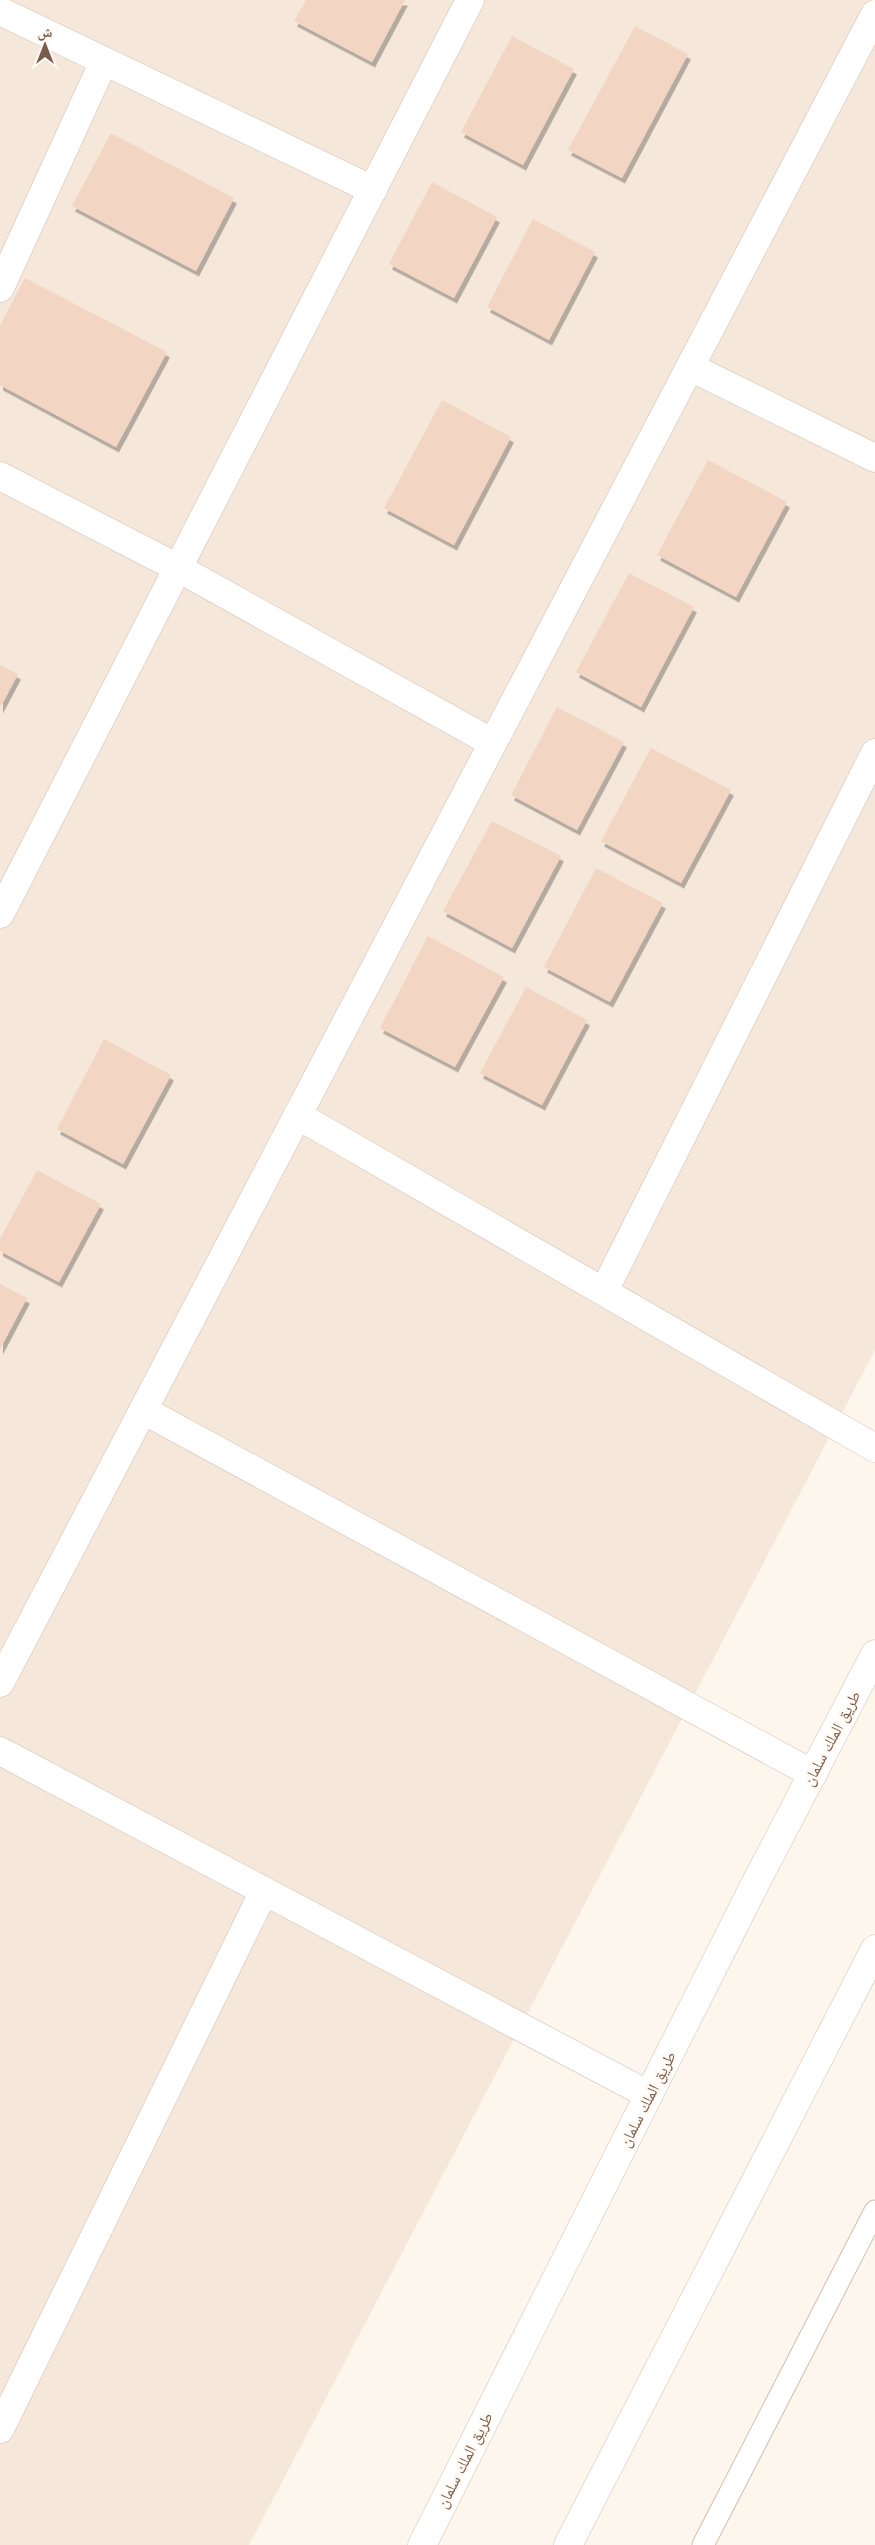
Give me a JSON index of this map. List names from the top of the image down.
{
  "streets": {
    "street": ["طريق الملك سلمان"]
  },
  "north": "top"
}
